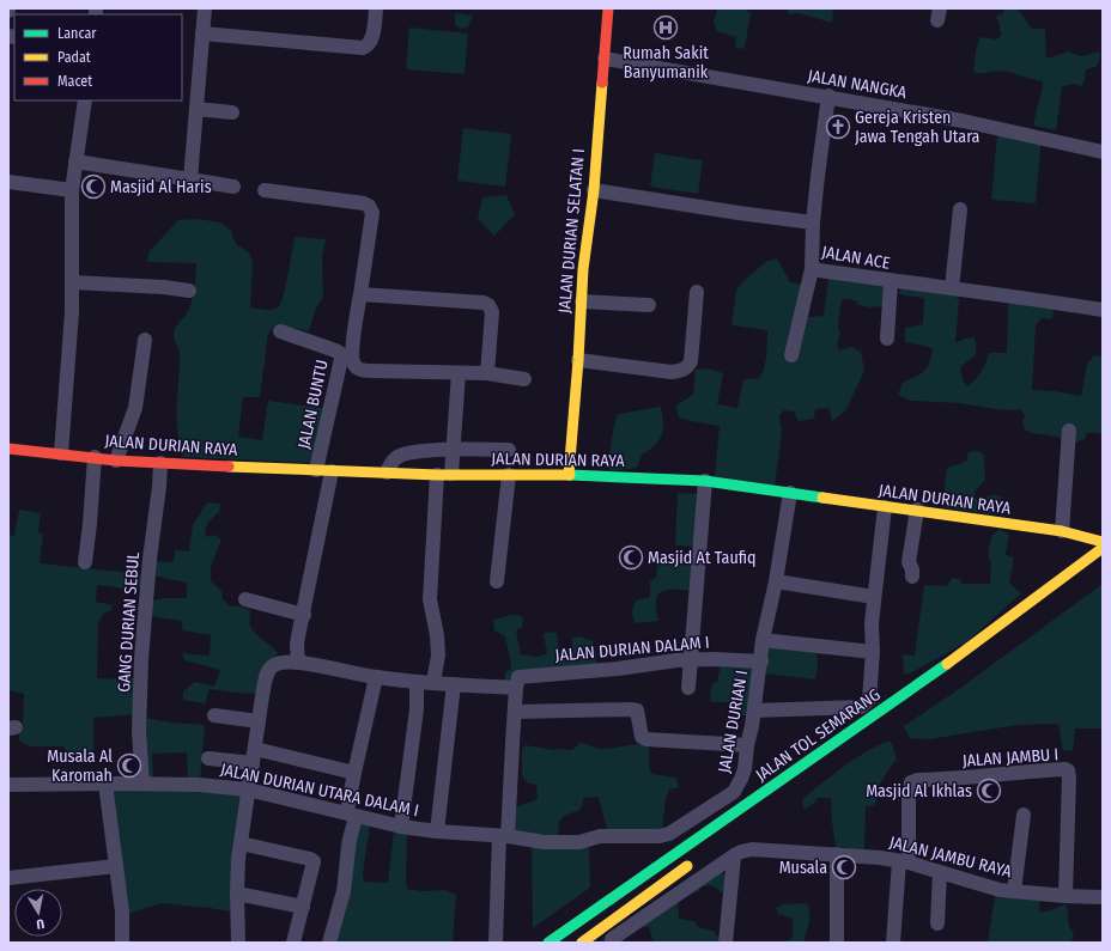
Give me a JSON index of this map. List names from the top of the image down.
{
  "streets": {
    "main road": ["JALAN DURIAN SELATAN I", "JALAN DURIAN RAYA", "JALAN TOL SEMARANG"],
    "street": [
      "JALAN NANGKA",
      "JALAN ACE",
      "JALAN BUNTU",
      "GANG DURIAN SEBUL",
      "JALAN DURIAN DALAM I",
      "JALAN DURIAN I",
      "JALAN JAMBU I",
      "JALAN DURIAN UTARA DALAM I",
      "JALAN JAMBU RAYA"
    ]
  },
  "crossings": [
    ["JALAN NANGKA", "JALAN DURIAN SELATAN I"],
    ["JALAN DURIAN SELATAN I", "JALAN ACE"],
    ["JALAN DURIAN SELATAN I", "JALAN DURIAN RAYA"],
    ["JALAN BUNTU", "JALAN DURIAN RAYA"],
    ["JALAN DURIAN RAYA", "GANG DURIAN SEBUL"],
    ["JALAN DURIAN RAYA", "JALAN DURIAN I"],
    ["GANG DURIAN SEBUL", "JALAN DURIAN UTARA DALAM I"],
    ["JALAN DURIAN DALAM I", "JALAN DURIAN I"],
    ["JALAN DURIAN I", "JALAN DURIAN UTARA DALAM I"],
    ["JALAN JAMBU I", "JALAN JAMBU RAYA"]
  ],
  "places": {
    "hospital": ["Rumah Sakit Banyumanik"],
    "church": ["Gereja Kristen Jawa Tengah Utara"],
    "mosque": [
      "Masjid Al Haris",
      "Masjid At Taufiq",
      "Musala Al Karomah",
      "Masjid Al Ikhlas",
      "Musala"
    ]
  },
  "legend": ["Lancar", "Padat", "Macet"],
  "north": "bottom"
}
